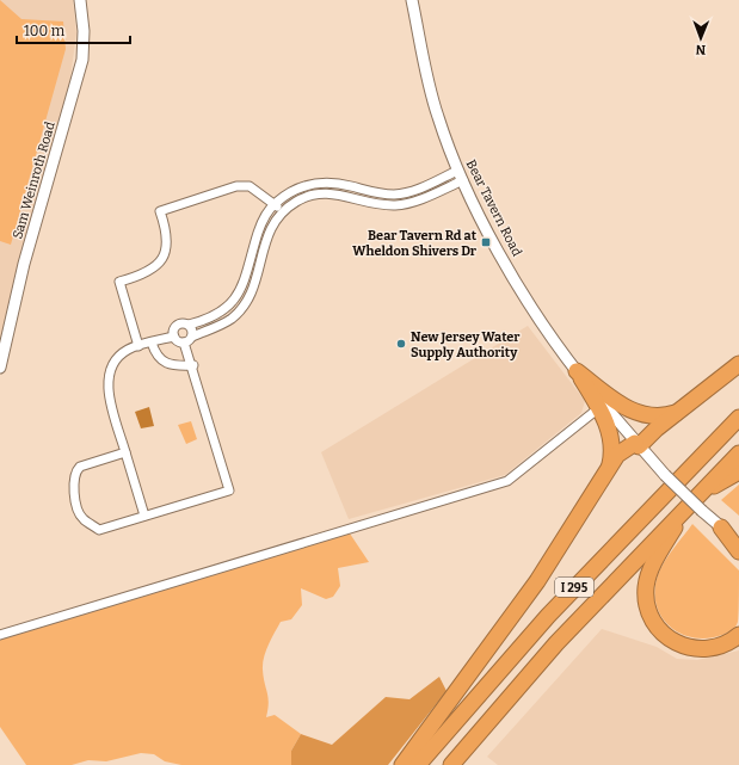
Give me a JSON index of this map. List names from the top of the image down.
{
  "streets": {
    "highway": ["I 295"],
    "street": ["Sam Weinroth Road", "Bear Tavern Road"]
  },
  "places": {
    "transit": ["Bear Tavern Rd at Wheldon Shivers Dr"],
    "other": ["New Jersey Water Supply Authority"]
  },
  "scale_bar": "100 m",
  "north": "bottom"
}
